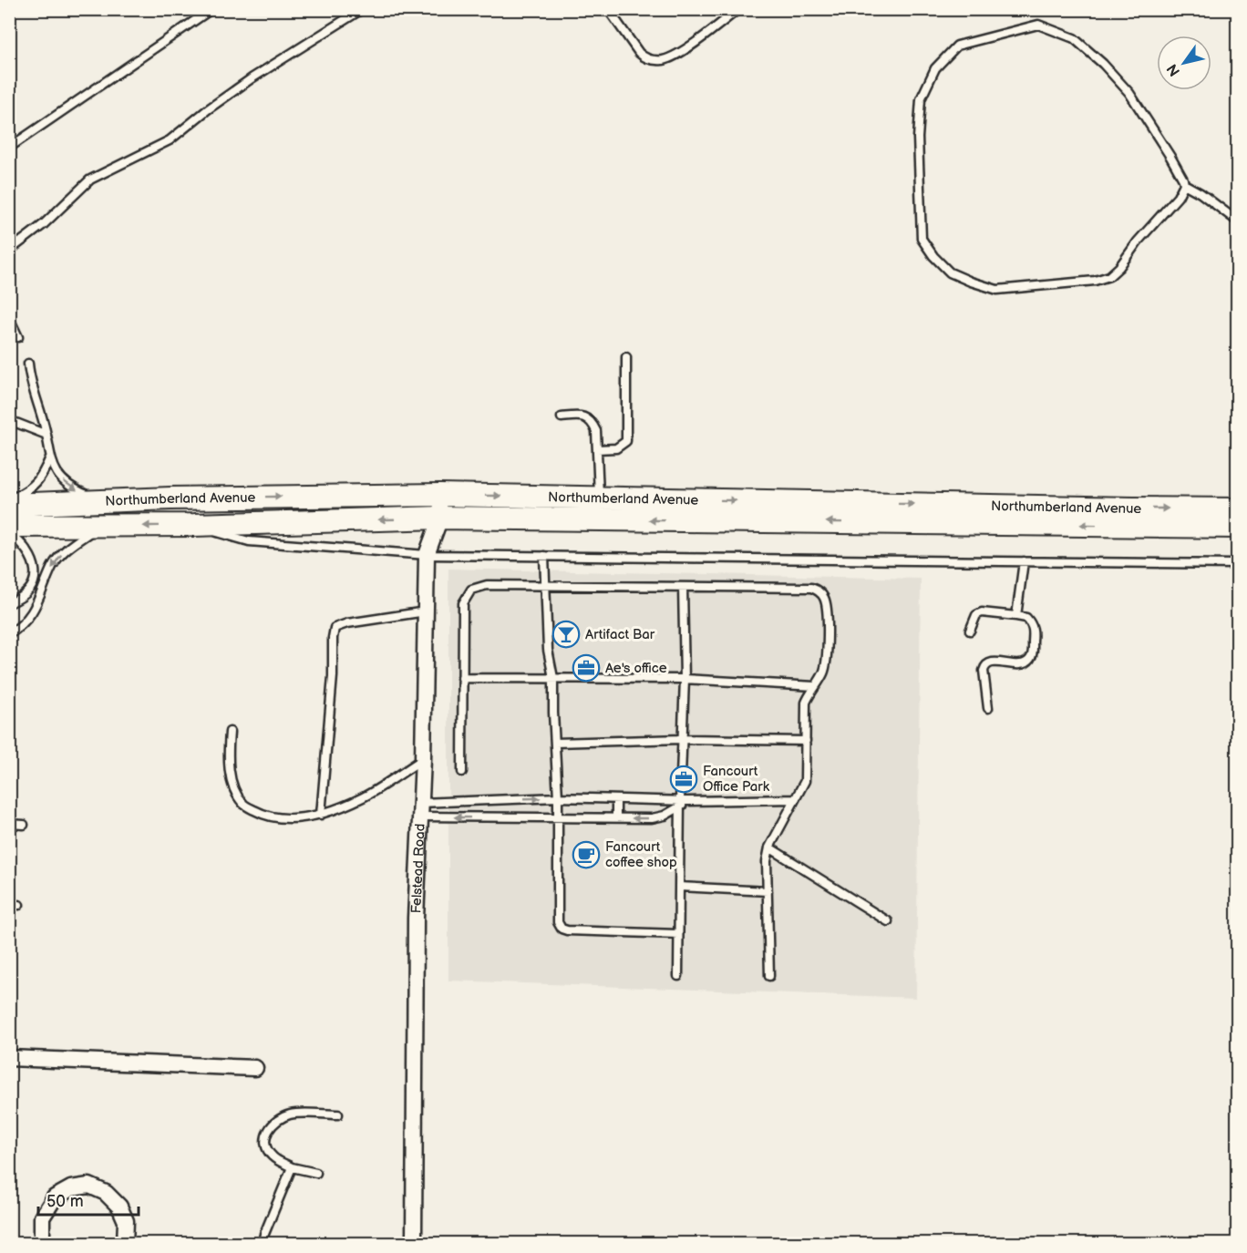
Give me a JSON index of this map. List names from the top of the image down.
{
  "streets": {
    "main road": ["Northumberland Avenue"],
    "street": ["Felstead Road"]
  },
  "crossings": [
    ["Northumberland Avenue", "Felstead Road"]
  ],
  "places": {
    "bar": ["Artifact Bar"],
    "office": ["Ae's office", "Fancourt Office Park"],
    "cafe": ["Fancourt coffee shop"]
  },
  "scale_bar": "50 m",
  "north": "bottom left"
}
